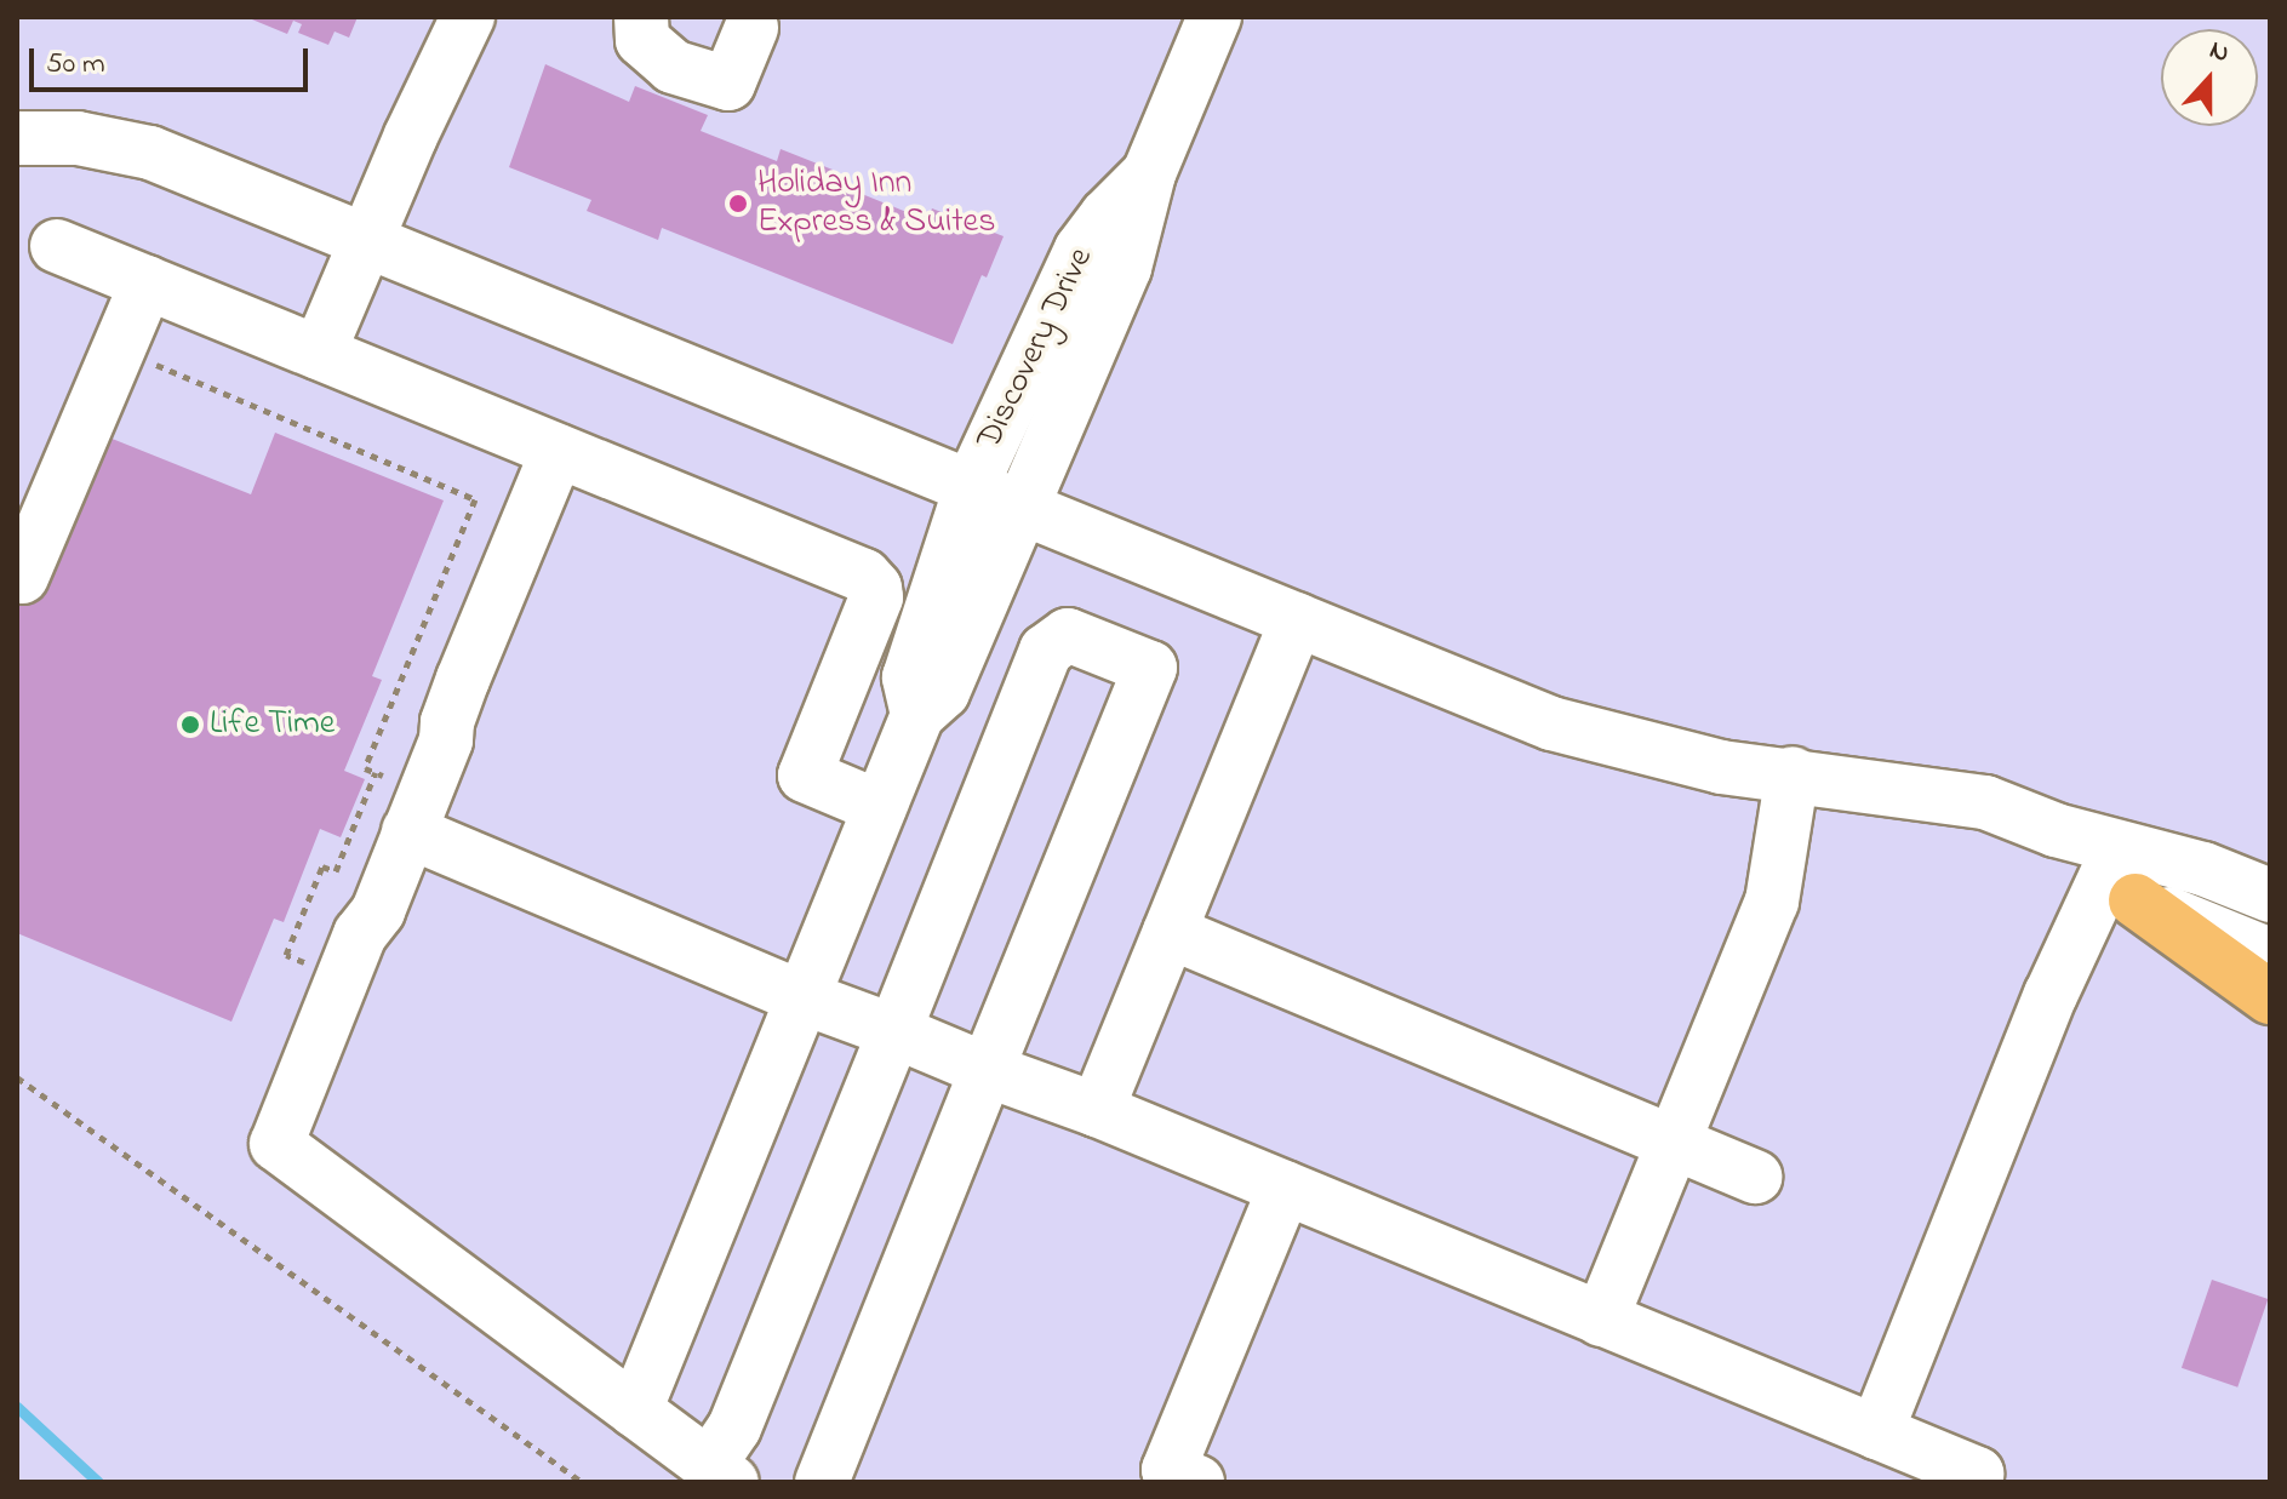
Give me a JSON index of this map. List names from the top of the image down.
{
  "streets": {
    "street": ["Discovery Drive"]
  },
  "places": ["Holiday Inn Express & Suites", "Life Time"],
  "scale_bar": "50 m",
  "north": "top"
}
